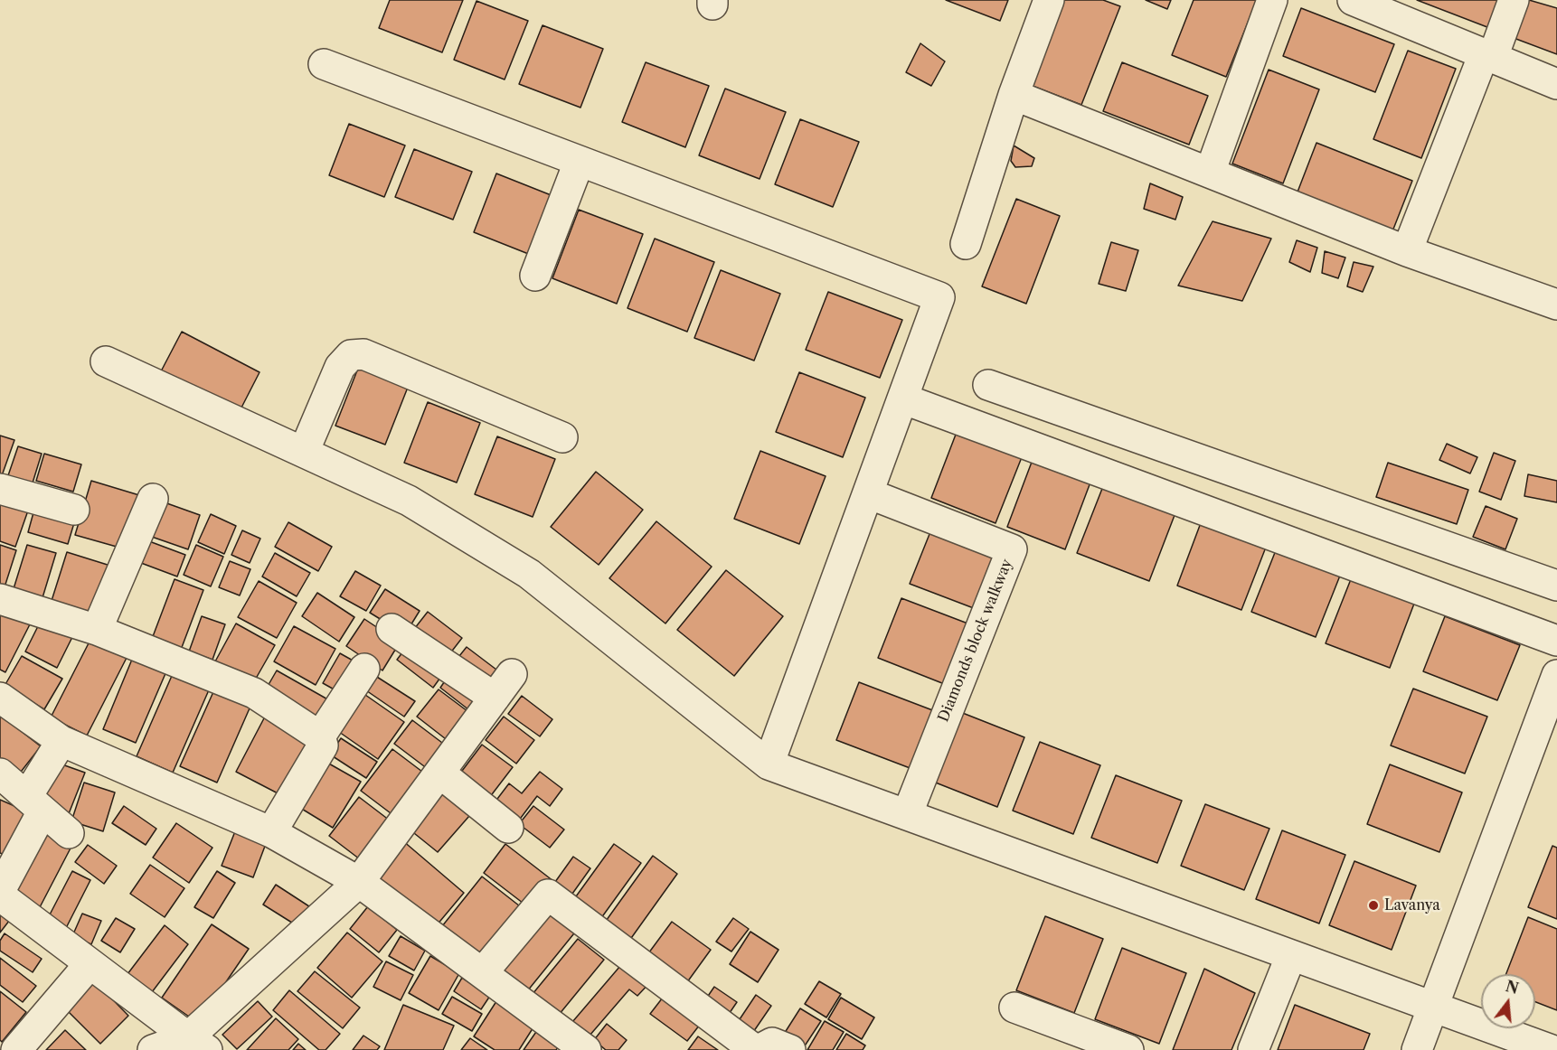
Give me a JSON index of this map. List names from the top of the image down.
{
  "streets": {
    "street": ["Diamonds block walkway"]
  },
  "places": ["Lavanya"],
  "north": "top"
}
